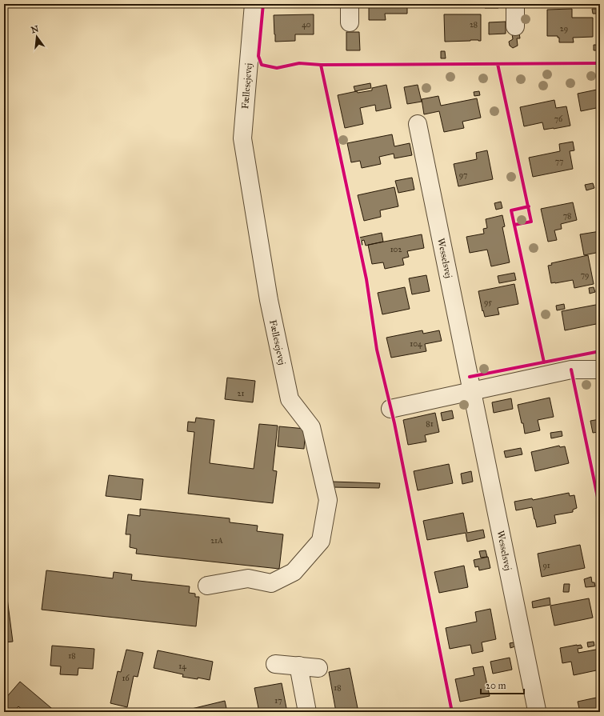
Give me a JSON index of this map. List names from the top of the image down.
{
  "streets": {
    "street": ["Fællesejevej", "Wesselsvej"]
  },
  "house_numbers": [
    "40",
    "28",
    "29",
    "76",
    "77",
    "97",
    "78",
    "102",
    "79",
    "95",
    "104",
    "21",
    "81",
    "21A",
    "91",
    "18",
    "14",
    "16",
    "18",
    "17"
  ],
  "scale_bar": "20 m",
  "north": "top"
}
